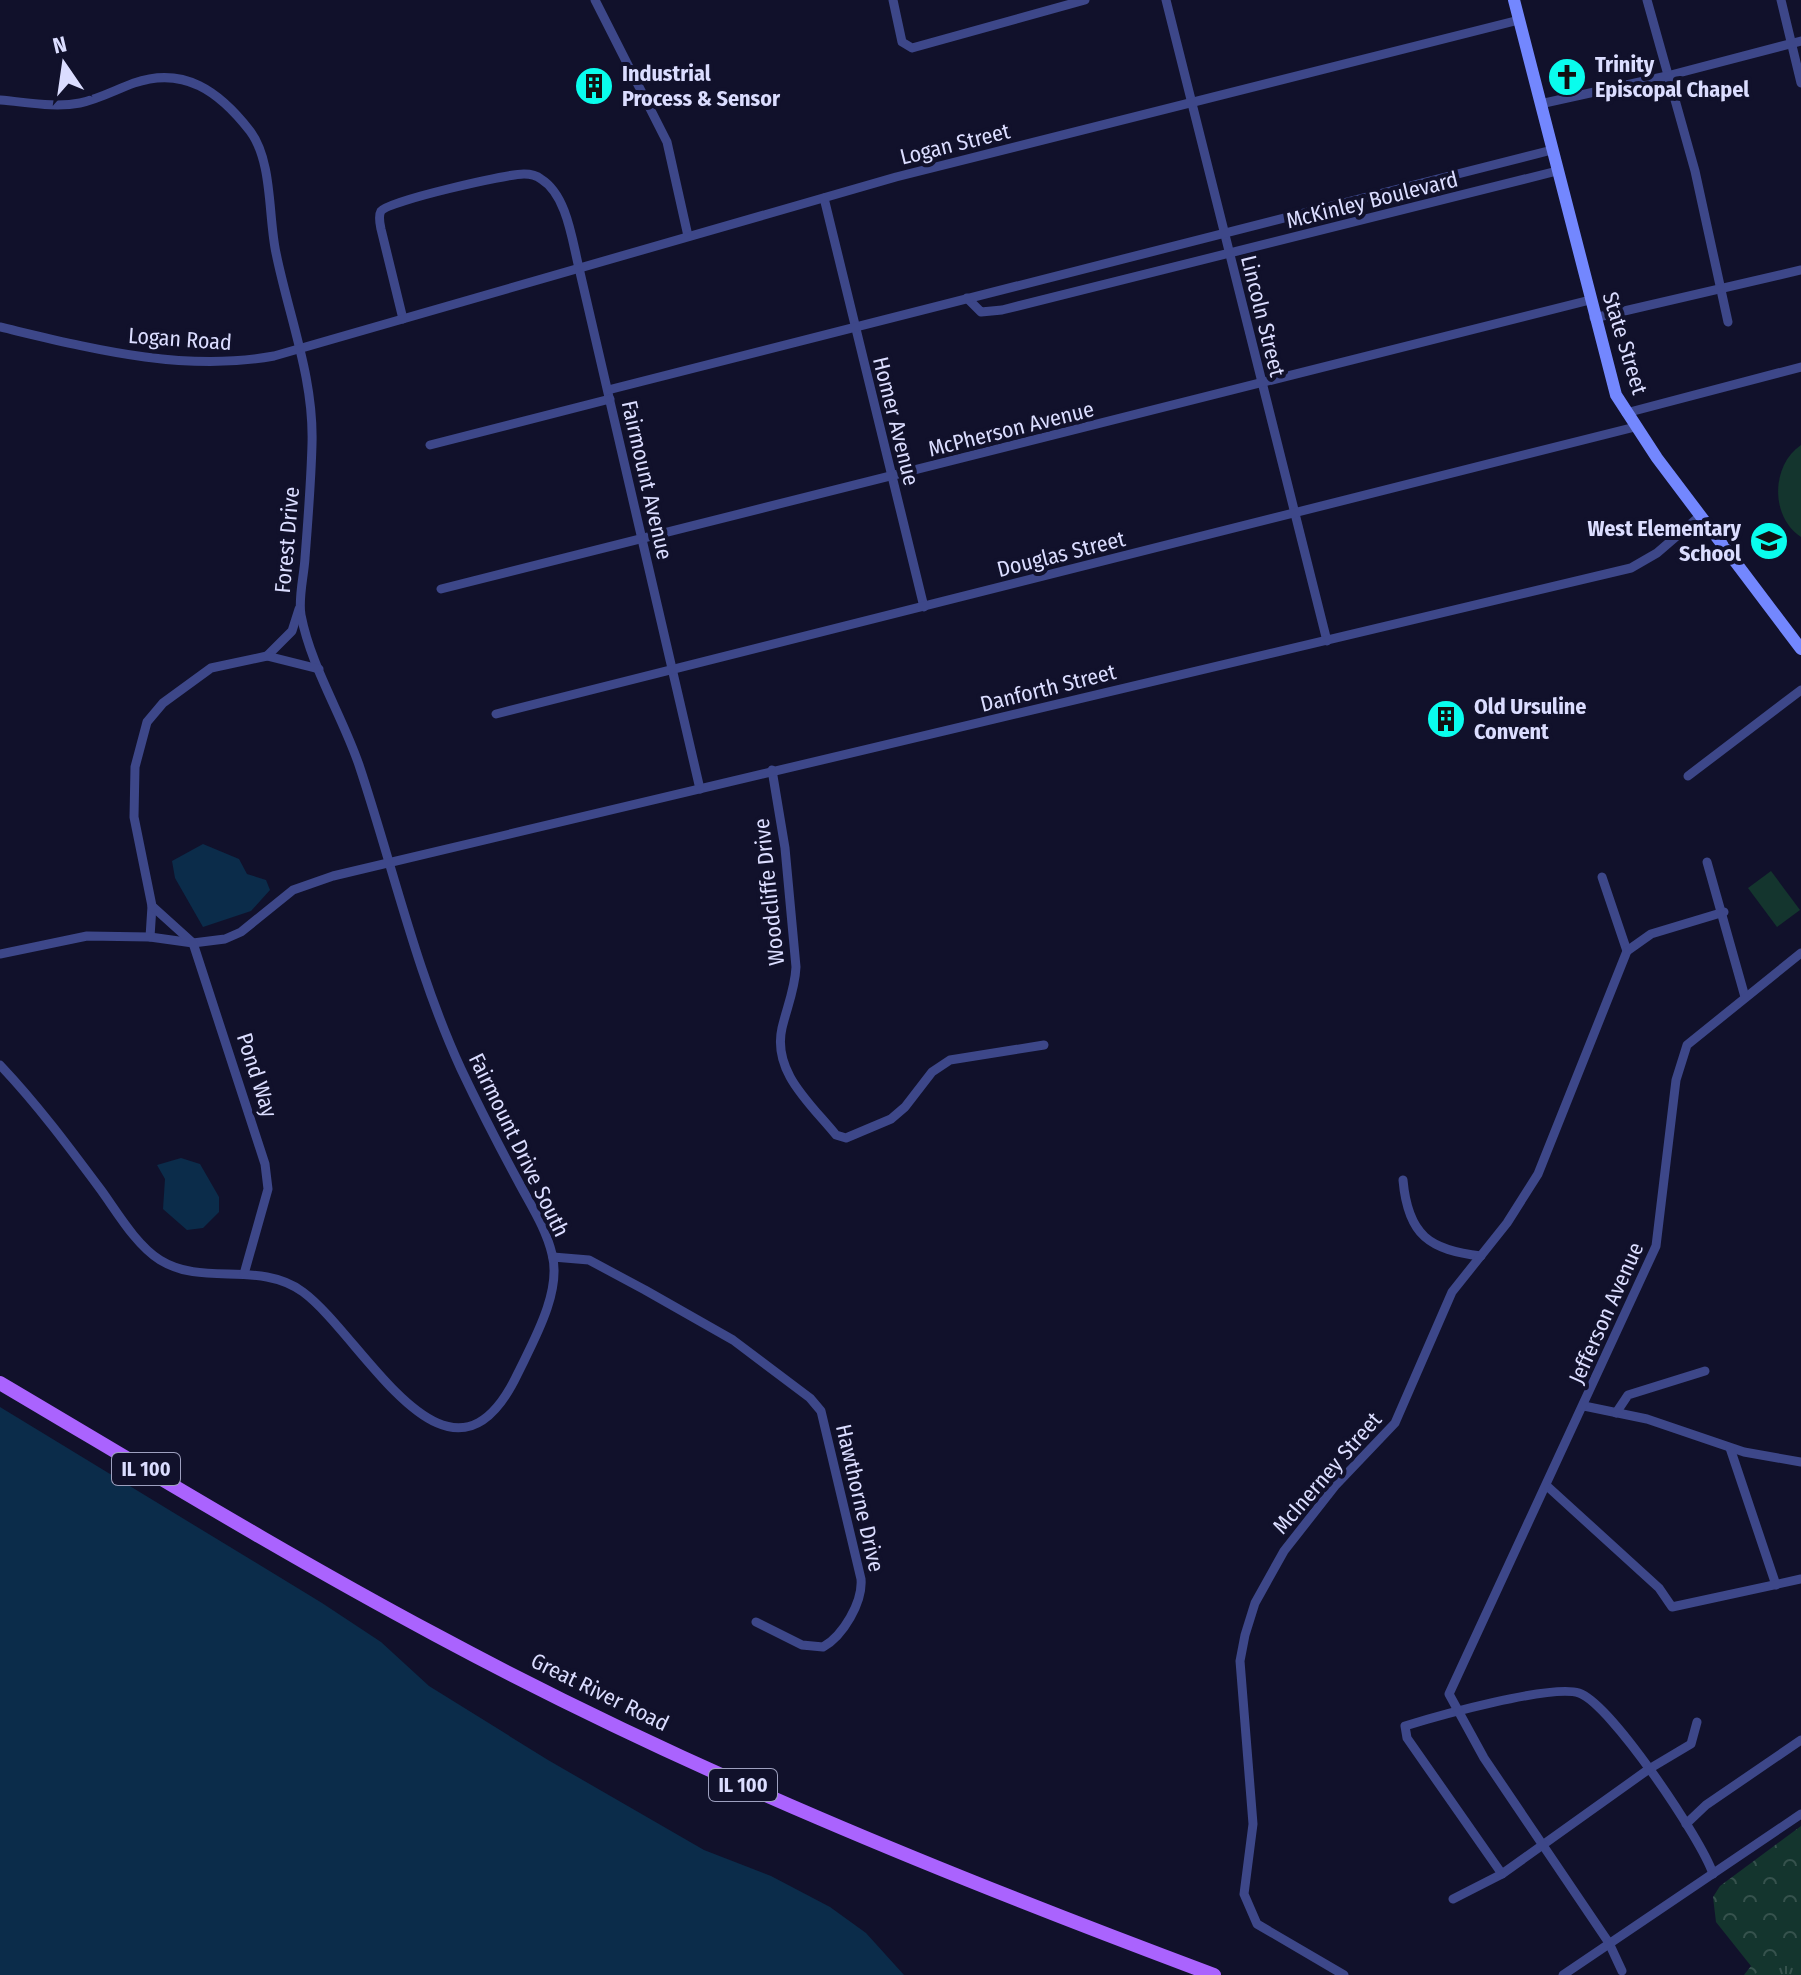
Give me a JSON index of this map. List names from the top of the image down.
{
  "streets": {
    "main road": ["IL 100", "Great River Road"],
    "street": [
      "Logan Street",
      "McKinley Boulevard",
      "Lincoln Street",
      "Logan Road",
      "State Street",
      "Homer Avenue",
      "McPherson Avenue",
      "Fairmount Avenue",
      "Forest Drive",
      "Douglas Street",
      "Danforth Street",
      "Woodcliffe Drive",
      "Pond Way",
      "Fairmount Drive South",
      "Jefferson Avenue",
      "McInerney Street",
      "Hawthorne Drive"
    ]
  },
  "crossings": [
    ["Logan Street", "Lincoln Street"],
    ["Logan Street", "Logan Road"],
    ["Logan Street", "State Street"],
    ["Logan Street", "Homer Avenue"],
    ["Logan Street", "Fairmount Avenue"],
    ["McKinley Boulevard", "Lincoln Street"],
    ["McKinley Boulevard", "State Street"],
    ["McKinley Boulevard", "Homer Avenue"],
    ["McKinley Boulevard", "Fairmount Avenue"],
    ["Lincoln Street", "McPherson Avenue"],
    ["Lincoln Street", "Douglas Street"],
    ["Lincoln Street", "Danforth Street"],
    ["Logan Road", "Fairmount Avenue"],
    ["Logan Road", "Forest Drive"],
    ["State Street", "McPherson Avenue"],
    ["State Street", "Douglas Street"],
    ["State Street", "Danforth Street"],
    ["Homer Avenue", "McPherson Avenue"],
    ["Homer Avenue", "Douglas Street"],
    ["McPherson Avenue", "Fairmount Avenue"],
    ["Fairmount Avenue", "Douglas Street"],
    ["Fairmount Avenue", "Danforth Street"],
    ["Forest Drive", "Danforth Street"],
    ["Forest Drive", "Pond Way"],
    ["Forest Drive", "Fairmount Drive South"],
    ["Danforth Street", "Woodcliffe Drive"],
    ["Danforth Street", "Pond Way"],
    ["Danforth Street", "Fairmount Drive South"],
    ["Pond Way", "Fairmount Drive South"],
    ["Fairmount Drive South", "Hawthorne Drive"]
  ],
  "places": {
    "church": ["Trinity Episcopal Chapel"],
    "building": ["Industrial Process & Sensor", "Old Ursuline Convent"],
    "school or university": ["West Elementary School"]
  },
  "north": "top"
}
